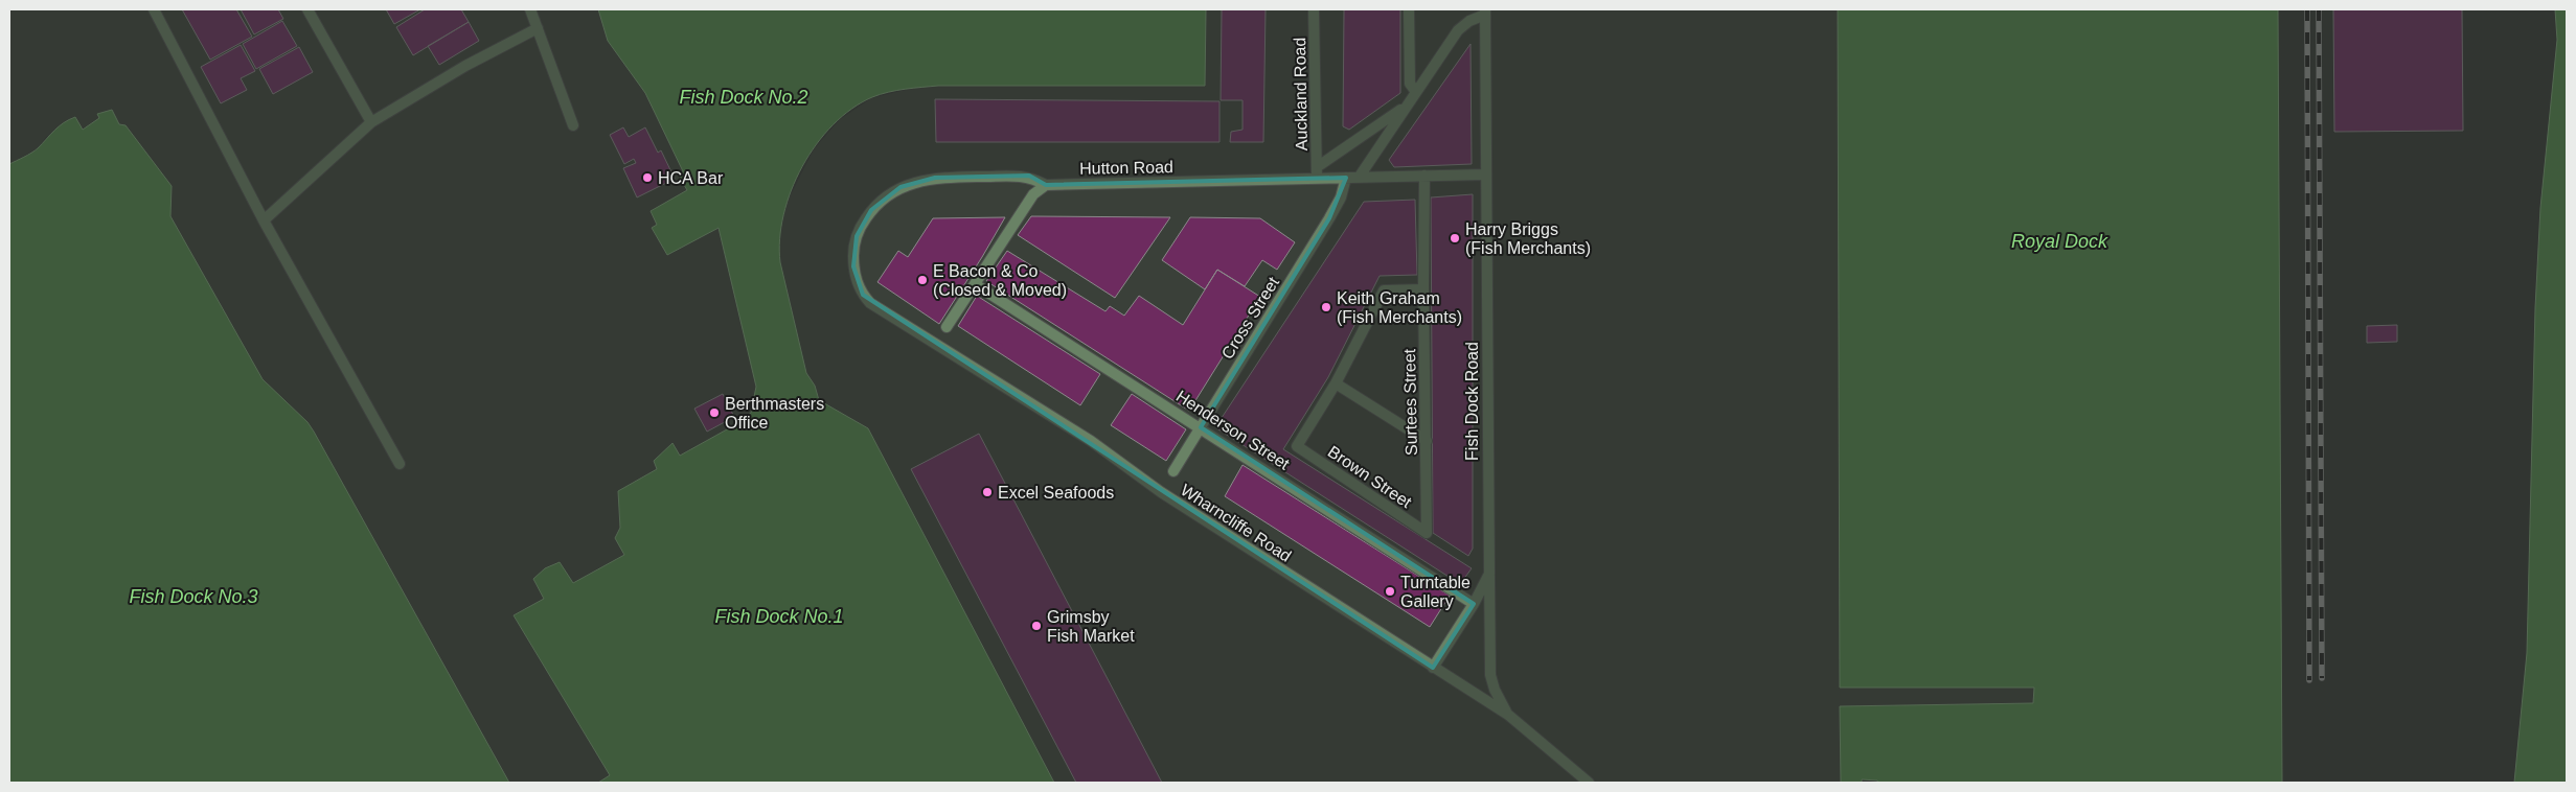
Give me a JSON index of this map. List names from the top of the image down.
{
  "streets": {
    "street": [
      "Auckland Road",
      "Hutton Road",
      "Cross Street",
      "Fish Dock Road",
      "Surtees Street",
      "Henderson Street",
      "Brown Street",
      "Wharncliffe Road"
    ]
  },
  "crossings": [
    ["Auckland Road", "Hutton Road"],
    ["Hutton Road", "Cross Street"],
    ["Hutton Road", "Fish Dock Road"],
    ["Hutton Road", "Surtees Street"],
    ["Hutton Road", "Wharncliffe Road"],
    ["Cross Street", "Henderson Street"],
    ["Fish Dock Road", "Henderson Street"],
    ["Fish Dock Road", "Wharncliffe Road"],
    ["Surtees Street", "Brown Street"]
  ],
  "water": [
    "Fish Dock No.2",
    "Royal Dock",
    "Fish Dock No.3",
    "Fish Dock No.1"
  ],
  "places": [
    "HCA Bar",
    "Harry Briggs (Fish Merchants)",
    "E Bacon & Co (Closed & Moved)",
    "Keith Graham (Fish Merchants)",
    "Berthmasters Office",
    "Excel Seafoods",
    "Turntable Gallery",
    "Grimsby Fish Market"
  ]
}
